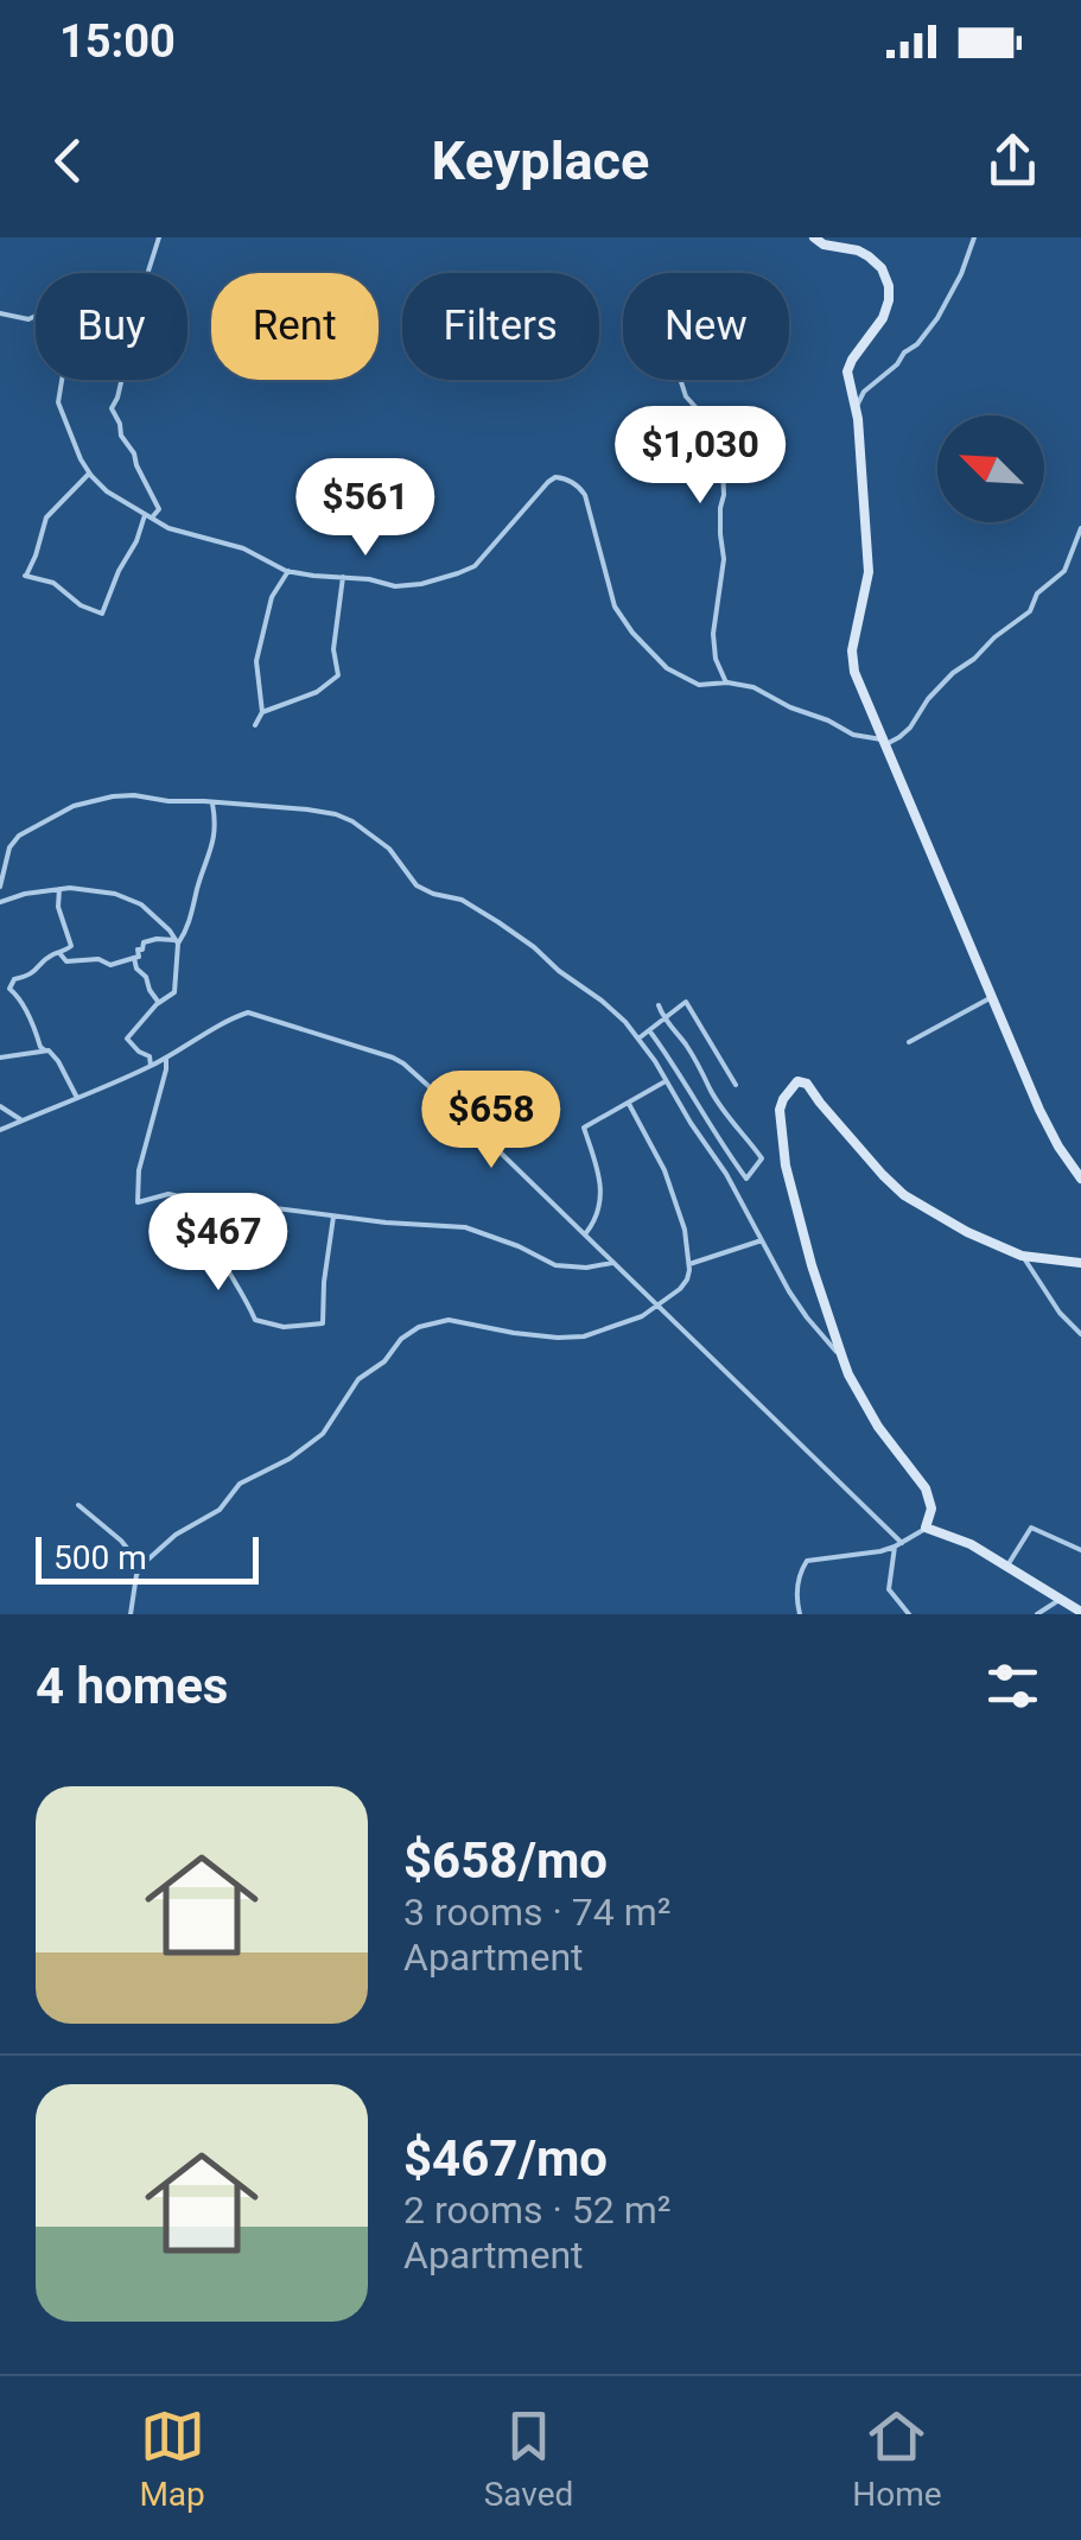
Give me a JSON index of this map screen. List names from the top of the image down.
{
  "scale_bar": "500 m",
  "north": "top left",
  "page": {
    "status": "15:00",
    "header": "Keyplace",
    "chip": [
      "Buy",
      "Rent",
      "Filters",
      "New"
    ],
    "price": [
      "$1,030",
      "$561",
      "$658",
      "$467"
    ],
    "scale": "500 m",
    "heading": "4 homes",
    "list": [
      {
        "name": "$658/mo",
        "note": "3 rooms · 74 m² · Apartment"
      },
      {
        "name": "$467/mo",
        "note": "2 rooms · 52 m² · Apartment"
      }
    ],
    "tabs": ["Map", "Saved", "Home"]
  }
}
